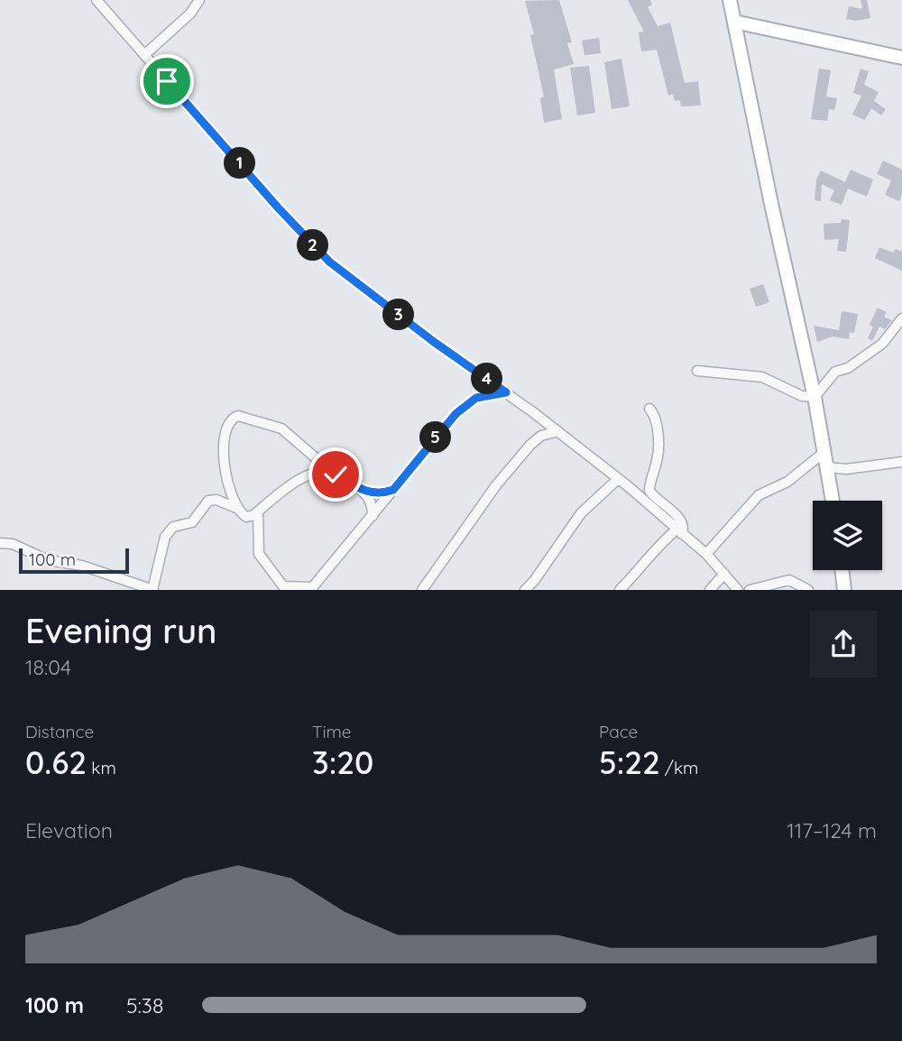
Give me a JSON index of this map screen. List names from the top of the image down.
{
  "scale_bar": "100 m",
  "page": {
    "pins": [
      "1",
      "2",
      "3",
      "4",
      "5"
    ],
    "scale": "100 m",
    "heading": ["Evening run", "18:04"],
    "stats": [
      ["Distance", "0.62 km"],
      ["Time", "3:20"],
      ["Pace", "5:22 /km"]
    ],
    "chart": ["Elevation", "117–124 m"],
    "list": [
      {
        "name": "100 m",
        "note": "5:38"
      }
    ]
  }
}
